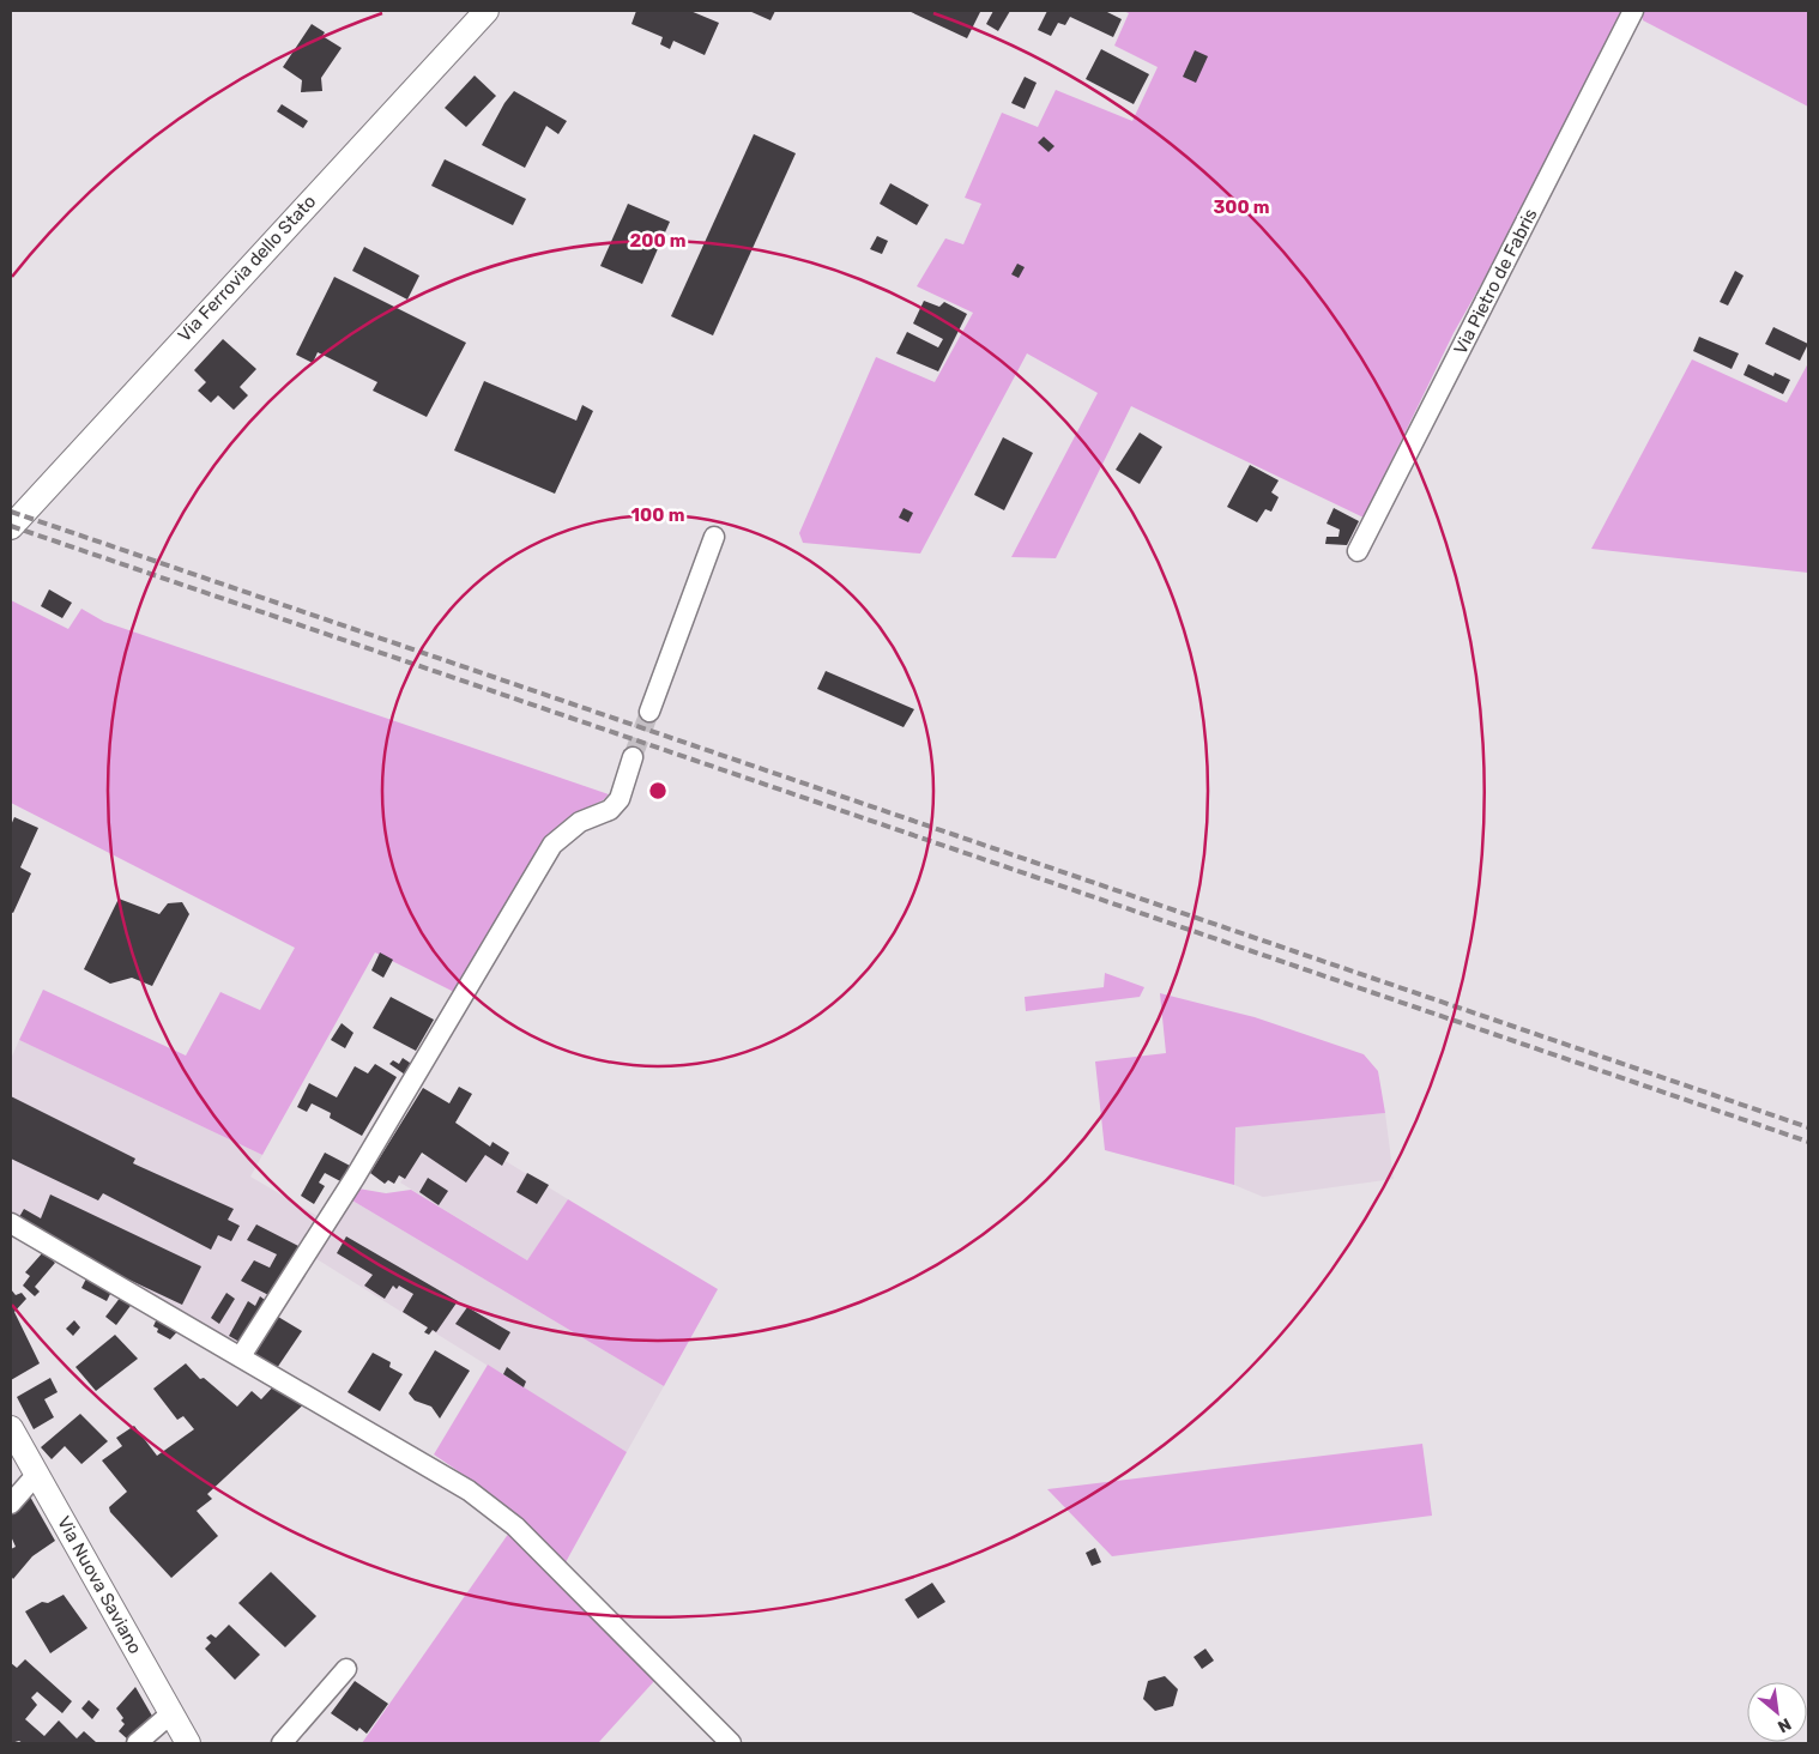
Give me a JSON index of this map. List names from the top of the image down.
{
  "streets": {
    "main road": ["Via Ferrovia dello Stato", "Via Nuova Saviano"],
    "street": ["Via Pietro de Fabris"]
  },
  "north": "bottom right",
  "rings": ["300 m", "200 m", "100 m"]
}
